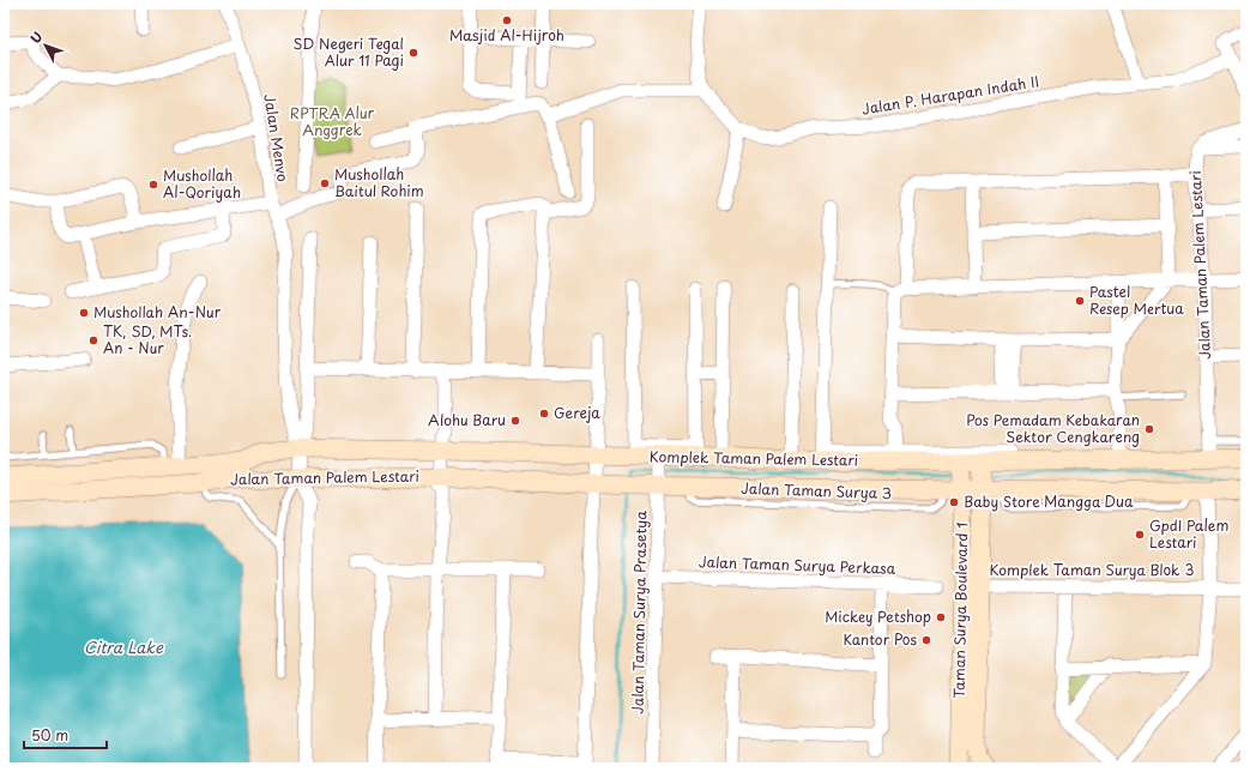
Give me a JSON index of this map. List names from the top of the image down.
{
  "streets": {
    "street": [
      "Jalan P. Harapan Indah II",
      "Jalan Menvo",
      "Jalan Taman Palem Lestari",
      "Komplek Taman Palem Lestari",
      "Jalan Taman Surya Perkasa",
      "Komplek Taman Surya Blok 3",
      "Taman Surya Boulevard 1",
      "Jalan Taman Surya Prasetya"
    ]
  },
  "crossings": [
    ["Jalan Taman Palem Lestari", "Komplek Taman Palem Lestari"],
    ["Komplek Taman Palem Lestari", "Komplek Taman Surya Blok 3"],
    ["Komplek Taman Palem Lestari", "Taman Surya Boulevard 1"],
    ["Komplek Taman Palem Lestari", "Jalan Taman Surya Prasetya"],
    ["Jalan Taman Surya Perkasa", "Jalan Taman Surya Prasetya"],
    ["Komplek Taman Surya Blok 3", "Taman Surya Boulevard 1"]
  ],
  "water": ["Citra Lake"],
  "parks": ["RPTRA Alur Anggrek"],
  "places": [
    "Masjid Al-Hijroh",
    "SD Negeri Tegal Alur 11 Pagi",
    "Mushollah Baitul Rohim",
    "Mushollah Al-Qoriyah",
    "Pastel Resep Mertua",
    "Mushollah An-Nur",
    "TK, SD, MTs. An - Nur",
    "Gereja",
    "Alohu Baru",
    "Pos Pemadam Kebakaran Sektor Cengkareng",
    "Baby Store Mangga Dua",
    "GpdI Palem Lestari",
    "Mickey Petshop",
    "Kantor Pos"
  ],
  "scale_bar": "50 m",
  "north": "top left"
}
